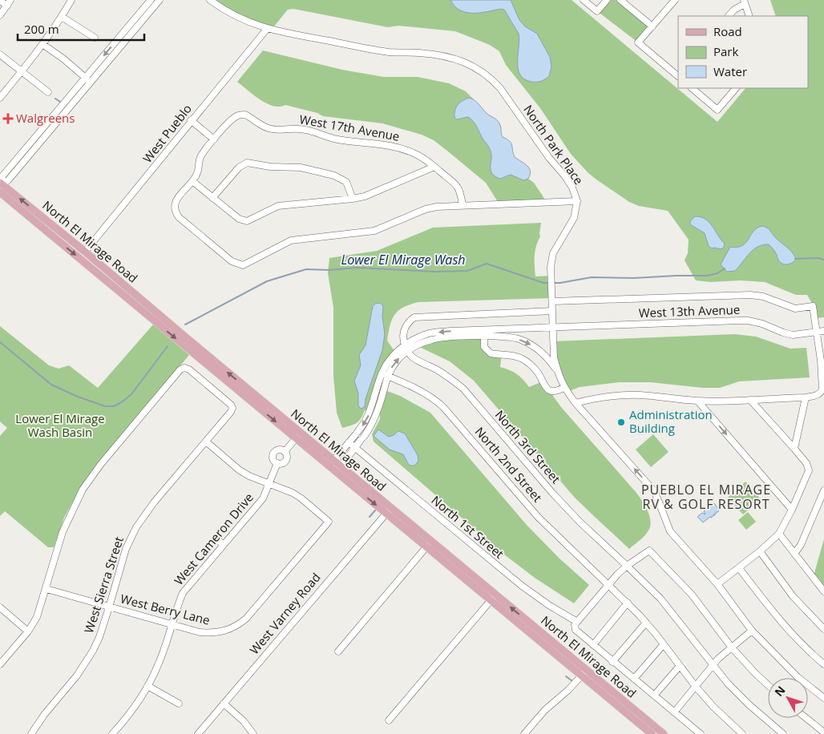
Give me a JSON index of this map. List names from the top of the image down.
{
  "streets": {
    "main road": ["North El Mirage Road"],
    "street": [
      "West 17th Avenue",
      "West Pueblo",
      "North Park Place",
      "West 13th Avenue",
      "North 3rd Street",
      "North 2nd Street",
      "North 1st Street",
      "West Cameron Drive",
      "West Sierra Street",
      "West Berry Lane",
      "West Varney Road"
    ]
  },
  "crossings": [
    ["West 17th Avenue", "North Park Place"],
    ["West Pueblo", "North Park Place"],
    ["West Pueblo", "North El Mirage Road"],
    ["North Park Place", "West 13th Avenue"],
    ["North El Mirage Road", "West Cameron Drive"],
    ["North El Mirage Road", "West Varney Road"],
    ["West Cameron Drive", "West Berry Lane"],
    ["West Sierra Street", "West Berry Lane"]
  ],
  "districts": ["PUEBLO EL MIRAGE RV & GOLF RESORT"],
  "water": ["Lower El Mirage Wash"],
  "parks": ["Lower El Mirage Wash Basin"],
  "places": {
    "health": ["Walgreens"],
    "other": ["Administration Building"]
  },
  "legend": ["Road", "Park", "Water"],
  "scale_bar": "200 m",
  "north": "top left"
}
